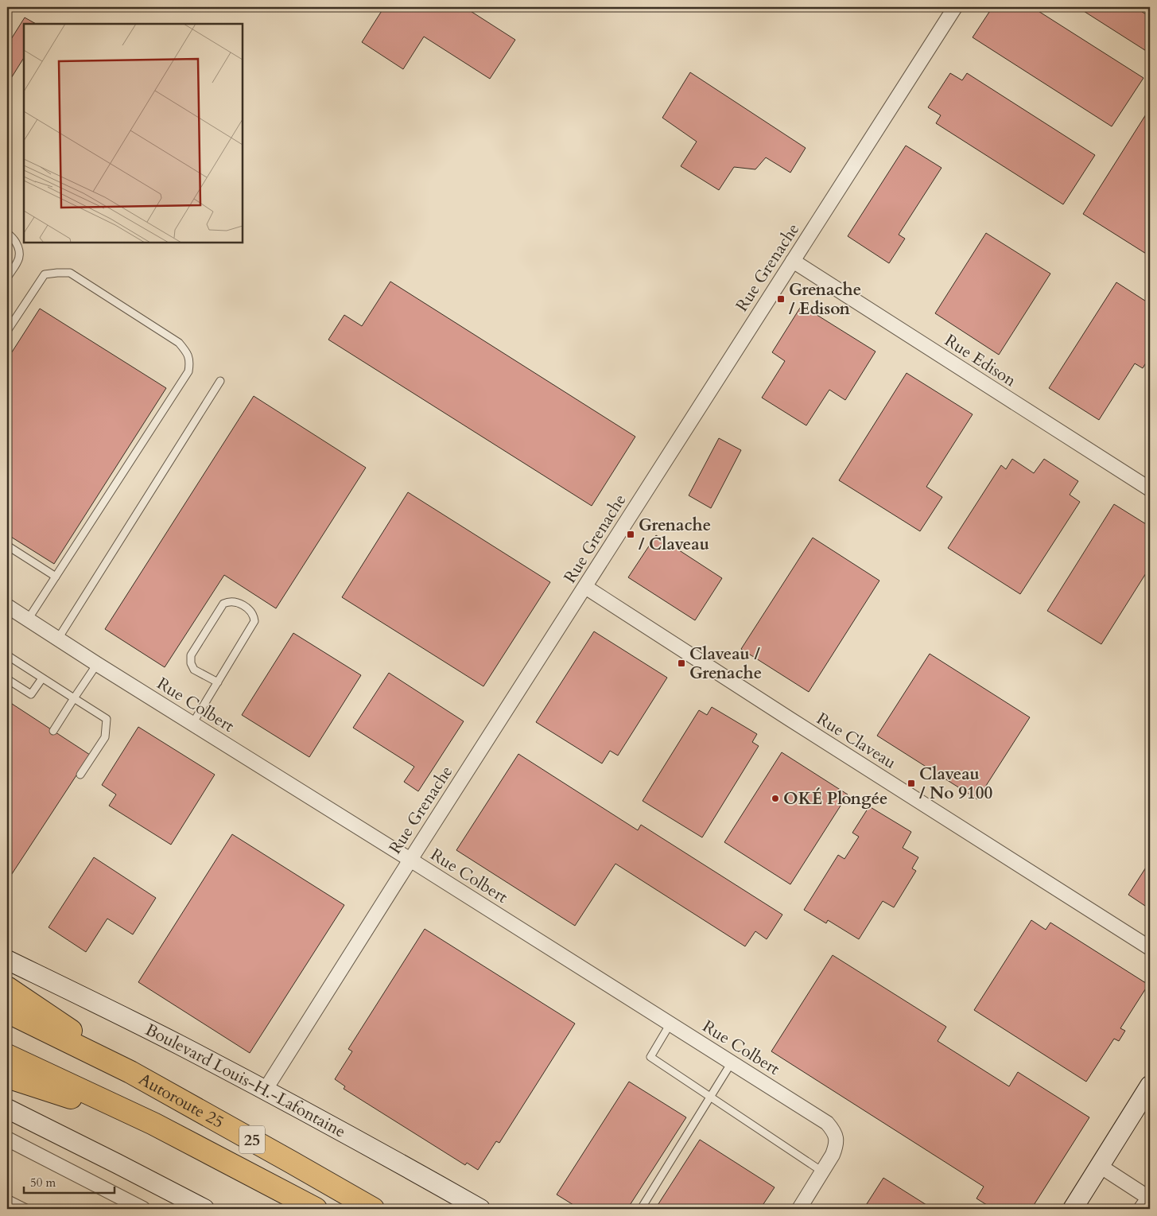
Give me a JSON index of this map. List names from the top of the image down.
{
  "streets": {
    "highway": ["Autoroute 25", "25"],
    "main road": ["Boulevard Louis-H.-Lafontaine"],
    "street": [
      "Rue Grenache",
      "Rue Edison",
      "Rue Colbert",
      "Rue Claveau"
    ]
  },
  "crossings": [
    ["Rue Grenache", "Rue Edison"],
    ["Rue Grenache", "Rue Colbert"],
    ["Rue Grenache", "Rue Claveau"],
    ["Rue Grenache", "Boulevard Louis-H.-Lafontaine"]
  ],
  "places": {
    "transit": [
      "Grenache / Edison",
      "Grenache / Claveau",
      "Claveau / Grenache",
      "Claveau / No 9100"
    ],
    "other": ["OKÉ Plongée"]
  },
  "scale_bar": "50 m"
}
